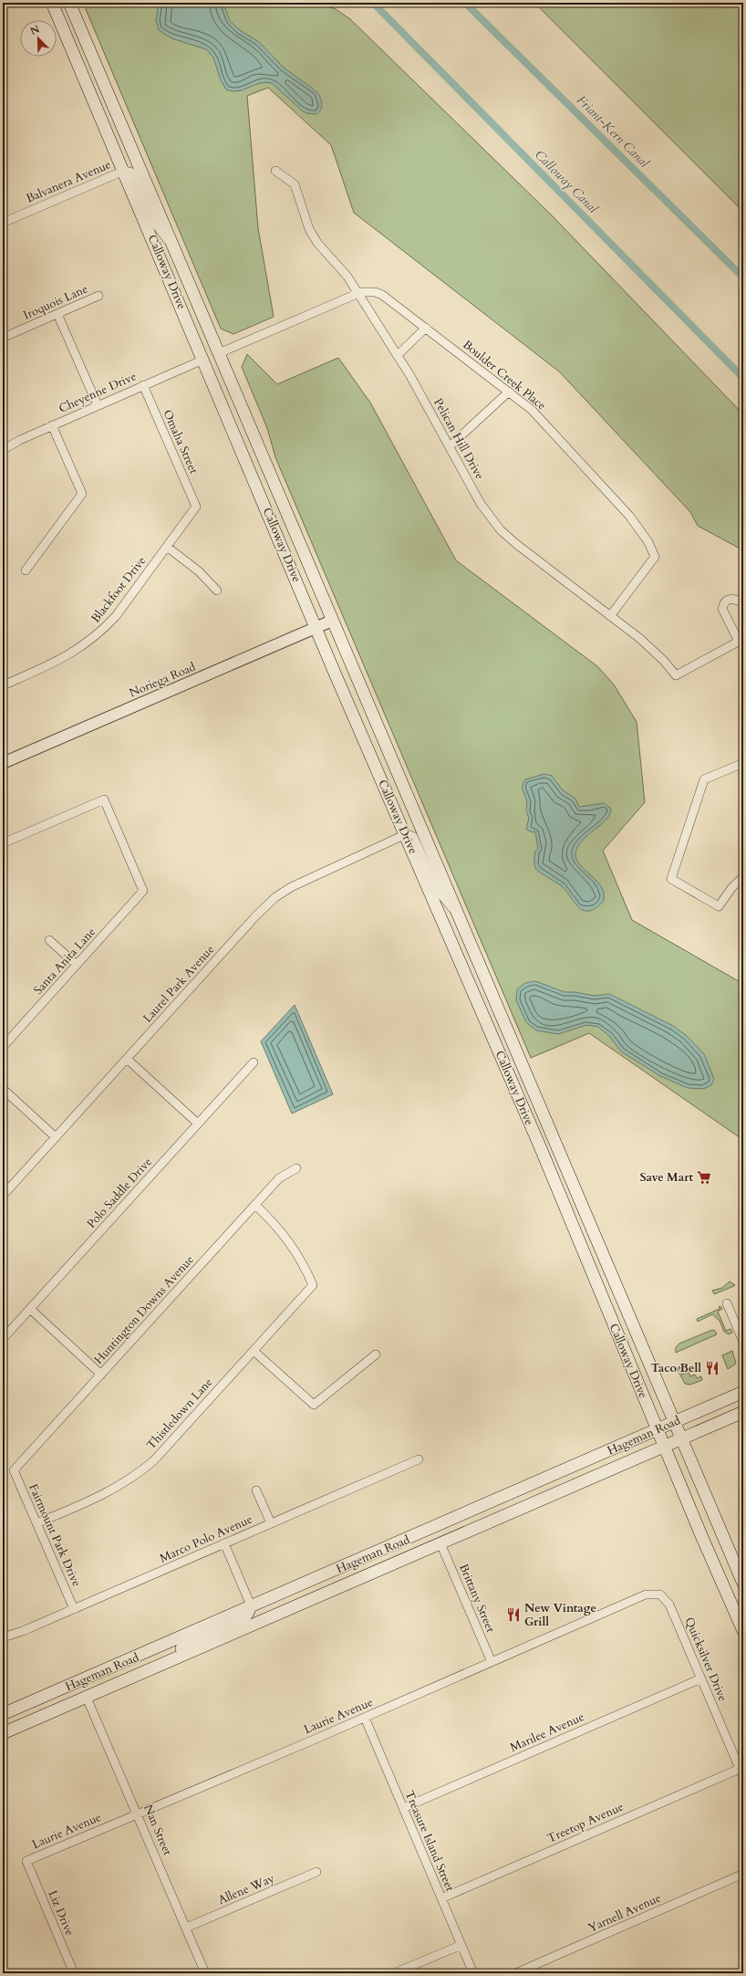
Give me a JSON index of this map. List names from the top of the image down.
{
  "streets": {
    "main road": ["Calloway Drive", "Hageman Road"],
    "street": [
      "Balvanera Avenue",
      "Iroquois Lane",
      "Boulder Creek Place",
      "Cheyenne Drive",
      "Pelican Hill Drive",
      "Omaha Street",
      "Blackfoot Drive",
      "Noriega Road",
      "Santa Anita Lane",
      "Laurel Park Avenue",
      "Polo Saddle Drive",
      "Huntington Downs Avenue",
      "Thistledown Lane",
      "Fairmount Park Drive",
      "Marco Polo Avenue",
      "Brittany Street",
      "Quicksilver Drive",
      "Laurie Avenue",
      "Marilee Avenue",
      "Treetop Avenue",
      "Nan Street",
      "Treasure Island Street",
      "Allene Way",
      "Liz Drive",
      "Yarnell Avenue"
    ]
  },
  "crossings": [
    ["Balvanera Avenue", "Calloway Drive"],
    ["Calloway Drive", "Cheyenne Drive"],
    ["Calloway Drive", "Noriega Road"],
    ["Calloway Drive", "Laurel Park Avenue"],
    ["Calloway Drive", "Hageman Road"],
    ["Boulder Creek Place", "Pelican Hill Drive"],
    ["Cheyenne Drive", "Omaha Street"],
    ["Omaha Street", "Blackfoot Drive"],
    ["Huntington Downs Avenue", "Thistledown Lane"],
    ["Huntington Downs Avenue", "Fairmount Park Drive"],
    ["Thistledown Lane", "Fairmount Park Drive"],
    ["Hageman Road", "Brittany Street"],
    ["Hageman Road", "Nan Street"],
    ["Fairmount Park Drive", "Marco Polo Avenue"],
    ["Brittany Street", "Laurie Avenue"],
    ["Quicksilver Drive", "Laurie Avenue"],
    ["Quicksilver Drive", "Marilee Avenue"],
    ["Quicksilver Drive", "Treetop Avenue"],
    ["Laurie Avenue", "Nan Street"],
    ["Laurie Avenue", "Treasure Island Street"],
    ["Laurie Avenue", "Liz Drive"],
    ["Marilee Avenue", "Treasure Island Street"],
    ["Treetop Avenue", "Treasure Island Street"],
    ["Nan Street", "Allene Way"]
  ],
  "water": ["Friant-Kern Canal", "Calloway Canal"],
  "places": {
    "supermarket": ["Save Mart"],
    "restaurant": ["Taco Bell", "New Vintage Grill"]
  },
  "north": "top left"
}
